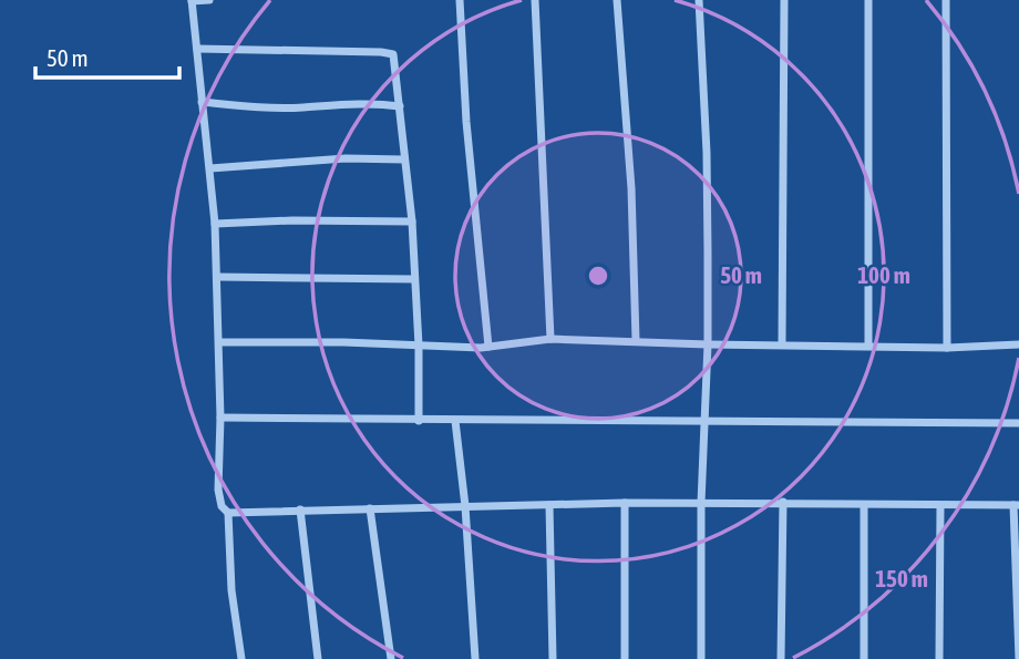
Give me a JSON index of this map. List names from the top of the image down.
{
  "scale_bar": "50 m",
  "rings": ["50 m", "100 m", "150 m"]
}
